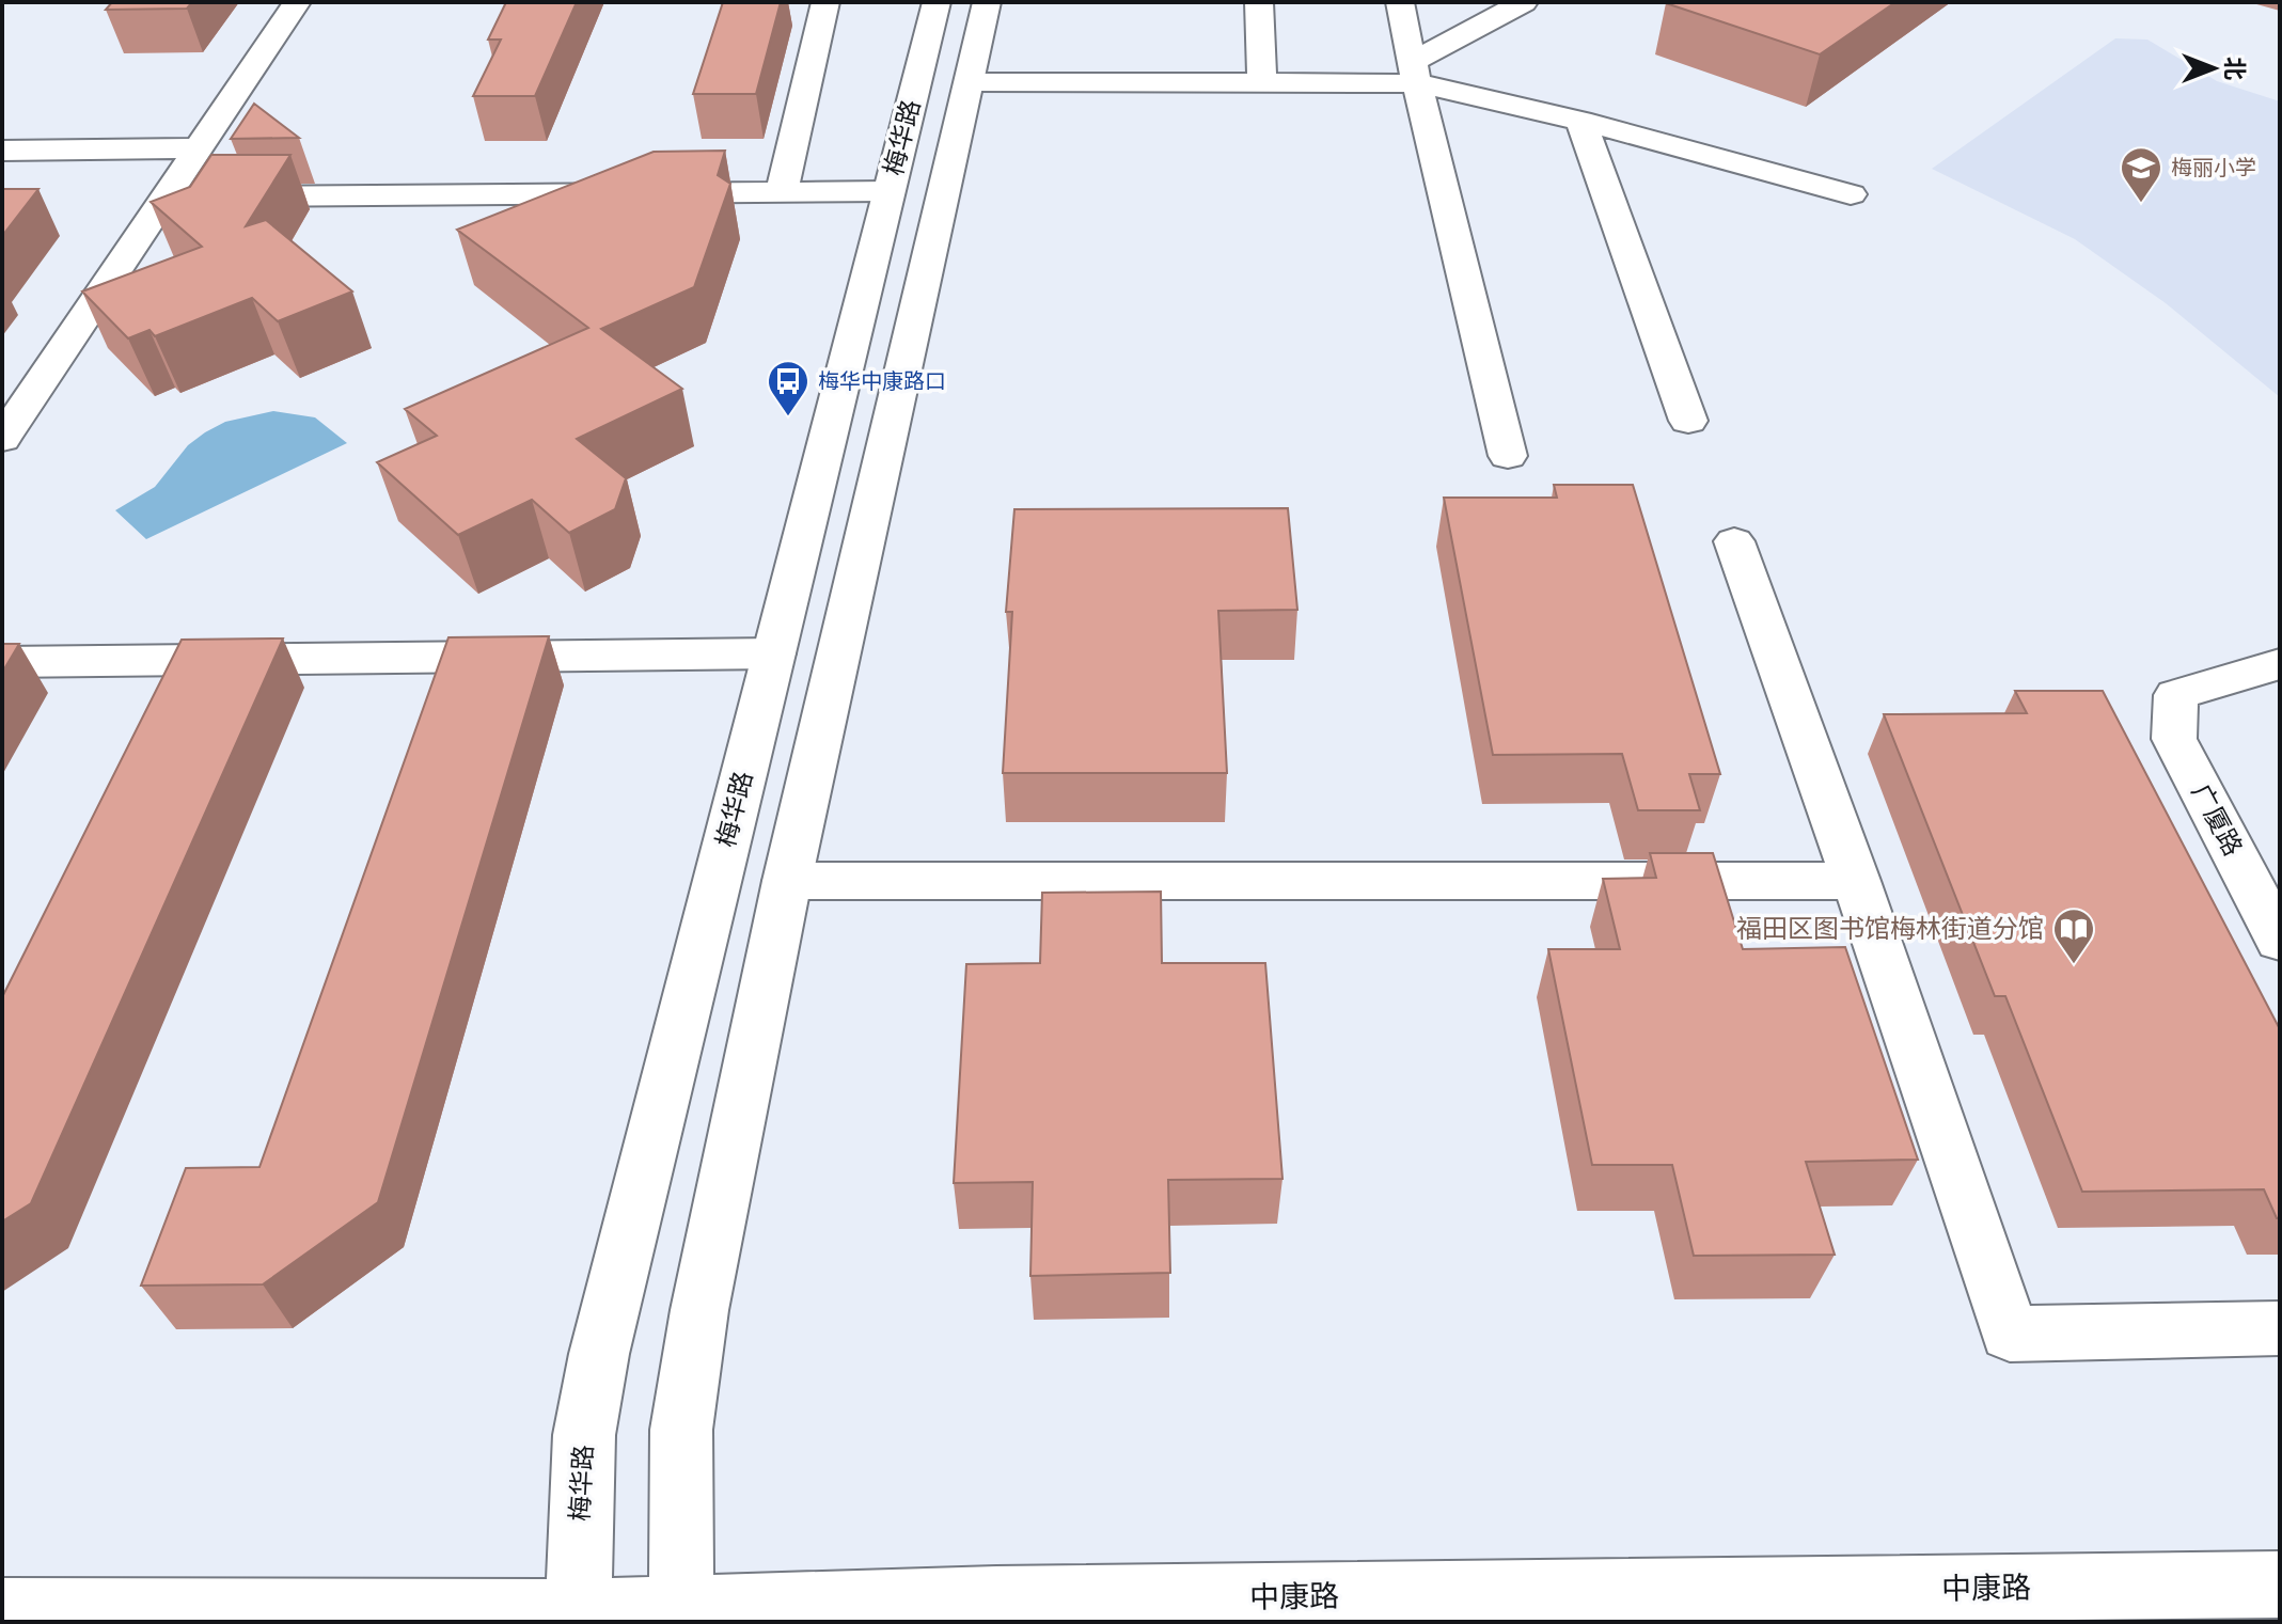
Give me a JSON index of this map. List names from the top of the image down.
{
  "streets": {
    "main road": ["梅华路", "广厦路", "中康路"]
  },
  "crossings": [
    ["梅华路", "中康路"]
  ],
  "places": {
    "school or university": ["梅丽小学"],
    "bus stop": ["梅华中康路口"],
    "library": ["福田区图书馆梅林街道分馆"]
  },
  "north": "right"
}
